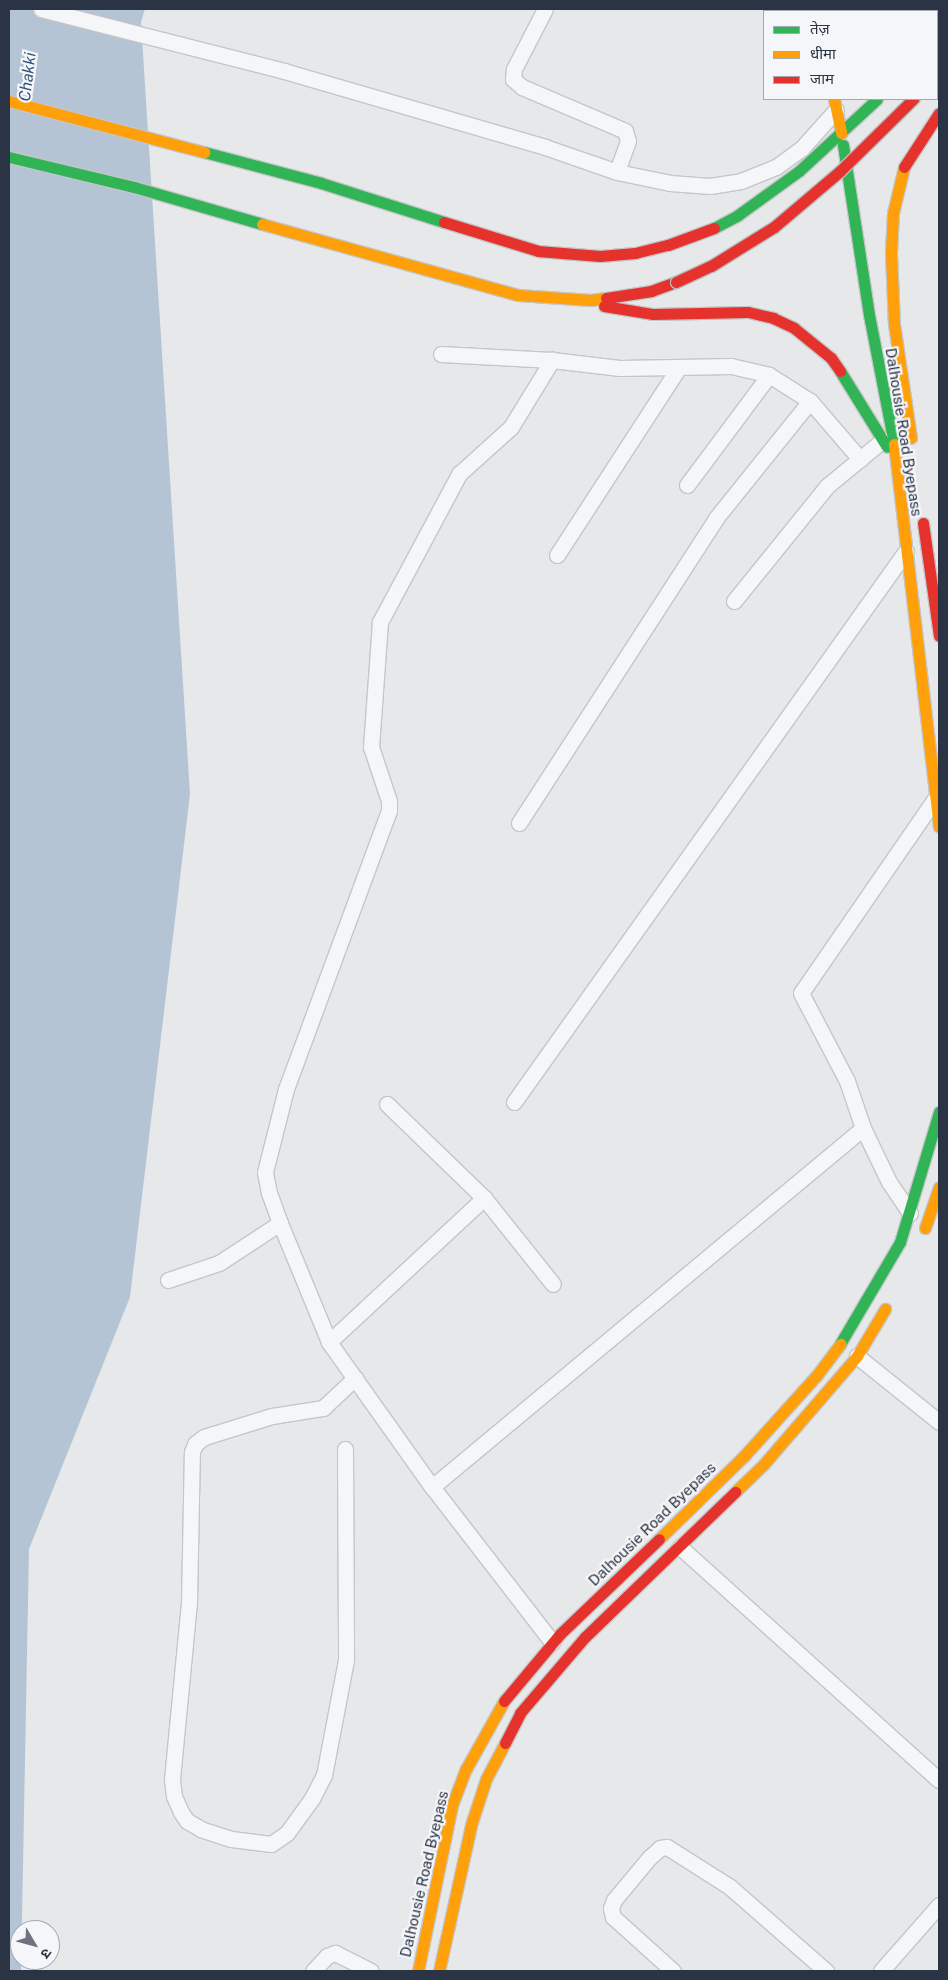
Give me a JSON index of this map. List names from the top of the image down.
{
  "streets": {
    "main road": ["Dalhousie Road Byepass"]
  },
  "water": ["Chakki"],
  "legend": ["तेज़", "धीमा", "जाम"],
  "north": "bottom right"
}
